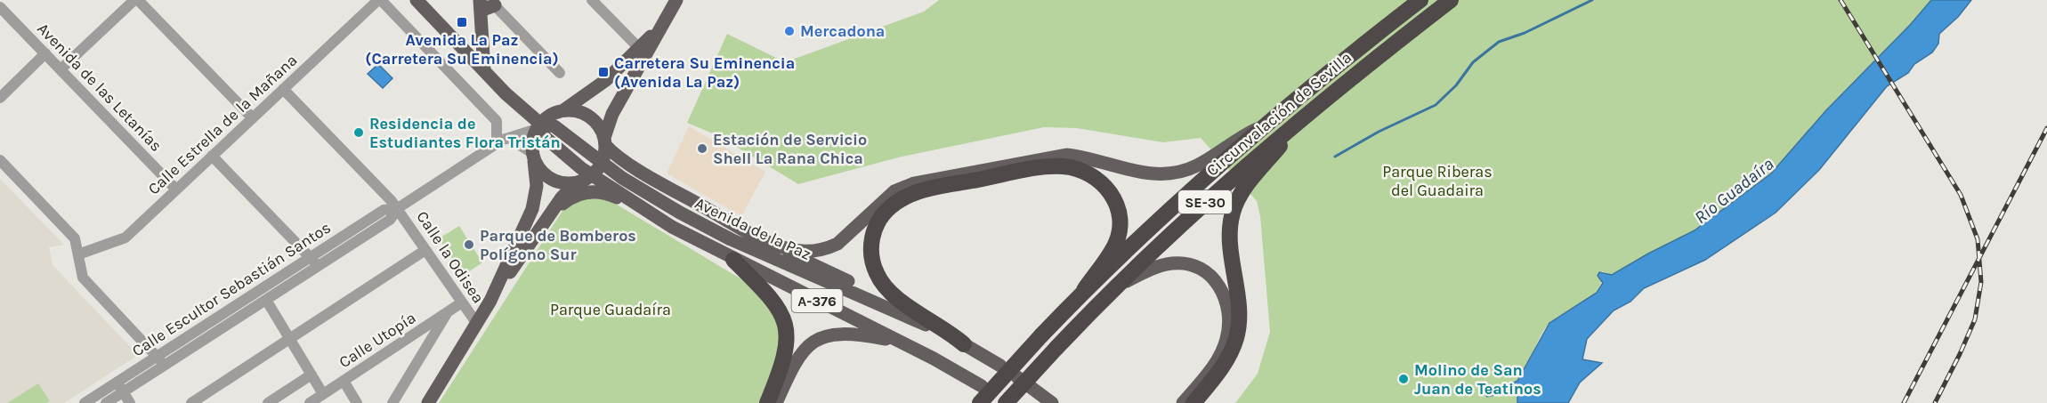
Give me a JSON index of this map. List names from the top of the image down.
{
  "streets": {
    "highway": ["Circunvalación de Sevilla", "SE-30"],
    "main road": ["Avenida de la Paz", "A-376"],
    "street": [
      "Avenida de las Letanías",
      "Calle Estrella de la Mañana",
      "Calle la Odisea",
      "Calle Escultor Sebastián Santos",
      "Calle Utopía"
    ]
  },
  "crossings": [
    ["Avenida de las Letanías", "Calle Estrella de la Mañana"],
    ["Calle Estrella de la Mañana", "Calle la Odisea"],
    ["Avenida de la Paz", "Calle Escultor Sebastián Santos"],
    ["Avenida de la Paz", "A-376"],
    ["Calle la Odisea", "Calle Escultor Sebastián Santos"],
    ["Calle la Odisea", "Calle Utopía"]
  ],
  "water": ["Río Guadaíra"],
  "parks": ["Parque Riberas del Guadaira", "Parque Guadaíra"],
  "places": {
    "transit": ["Avenida La Paz (Carretera Su Eminencia)", "Carretera Su Eminencia (Avenida La Paz)"],
    "other": [
      "Mercadona",
      "Residencia de Estudiantes Flora Tristán",
      "Estación de Servicio Shell La Rana Chica",
      "Parque de Bomberos Polígono Sur",
      "Molino de San Juan de Teatinos"
    ]
  }
}
